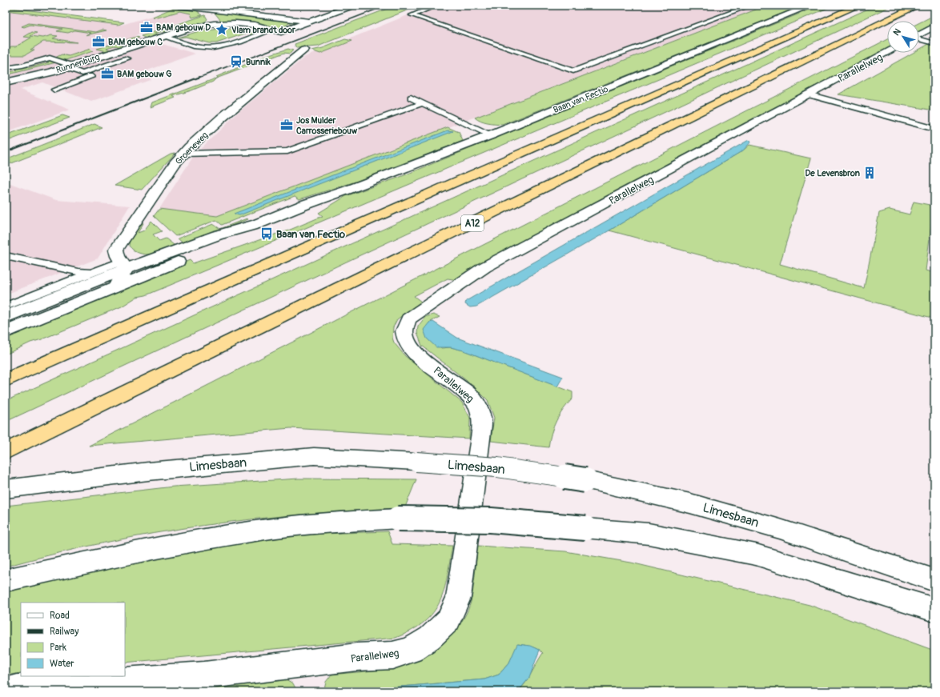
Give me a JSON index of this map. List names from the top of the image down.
{
  "streets": {
    "highway": ["A12"],
    "street": [
      "Runnenburg",
      "Parallelweg",
      "Baan van Fectio",
      "Groeneweg",
      "Limesbaan"
    ]
  },
  "crossings": [
    ["Baan van Fectio", "Groeneweg"]
  ],
  "places": {
    "office": [
      "BAM gebouw D",
      "BAM gebouw C",
      "BAM gebouw G",
      "Jos Mulder Carrosseriebouw"
    ],
    "place": ["Vlam brandt door"],
    "station": ["Bunnik"],
    "building": ["De Levensbron"],
    "bus stop": ["Baan van Fectio"]
  },
  "legend": [
    "Road",
    "Railway",
    "Park",
    "Water"
  ],
  "north": "top left"
}
